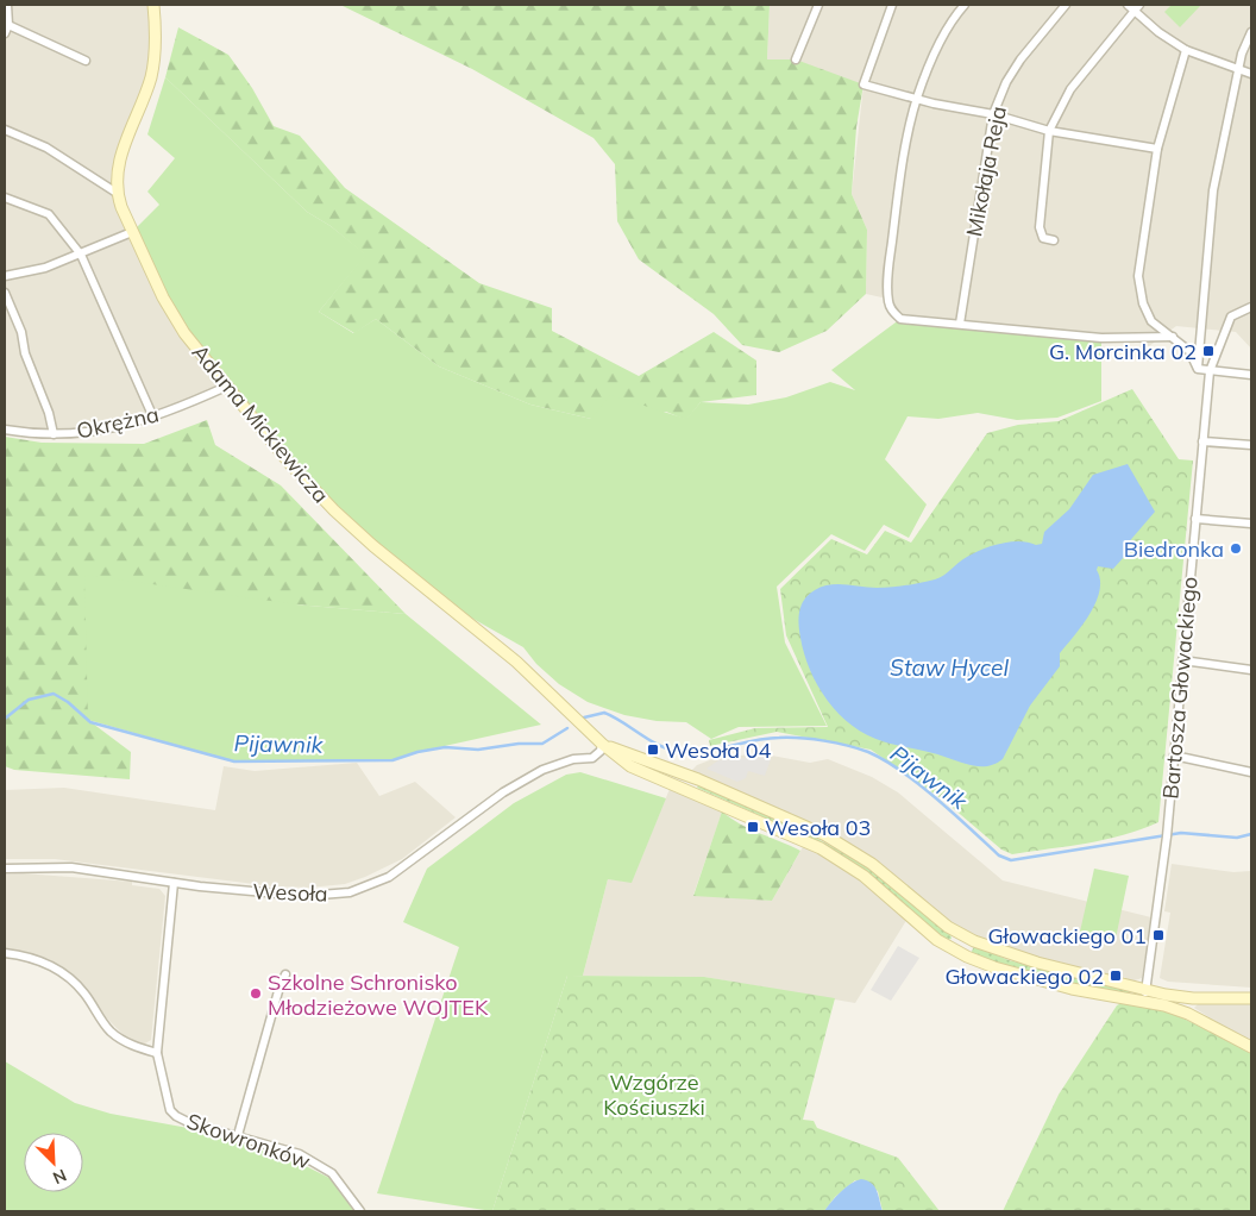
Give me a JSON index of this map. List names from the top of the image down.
{
  "streets": {
    "street": [
      "Mikołaja Reja",
      "Okrężna",
      "Adama Mickiewicza",
      "Bartosza Głowackiego",
      "Wesoła",
      "Skowronków"
    ]
  },
  "crossings": [
    ["Okrężna", "Adama Mickiewicza"],
    ["Adama Mickiewicza", "Bartosza Głowackiego"],
    ["Adama Mickiewicza", "Wesoła"],
    ["Wesoła", "Skowronków"]
  ],
  "water": ["Staw Hycel", "Pijawnik"],
  "parks": ["Wzgórze Kościuszki"],
  "places": {
    "transit": [
      "G. Morcinka 02",
      "Wesoła 04",
      "Wesoła 03",
      "Głowackiego 01",
      "Głowackiego 02"
    ],
    "other": ["Biedronka", "Szkolne Schronisko Młodzieżowe WOJTEK"]
  },
  "north": "bottom right"
}
